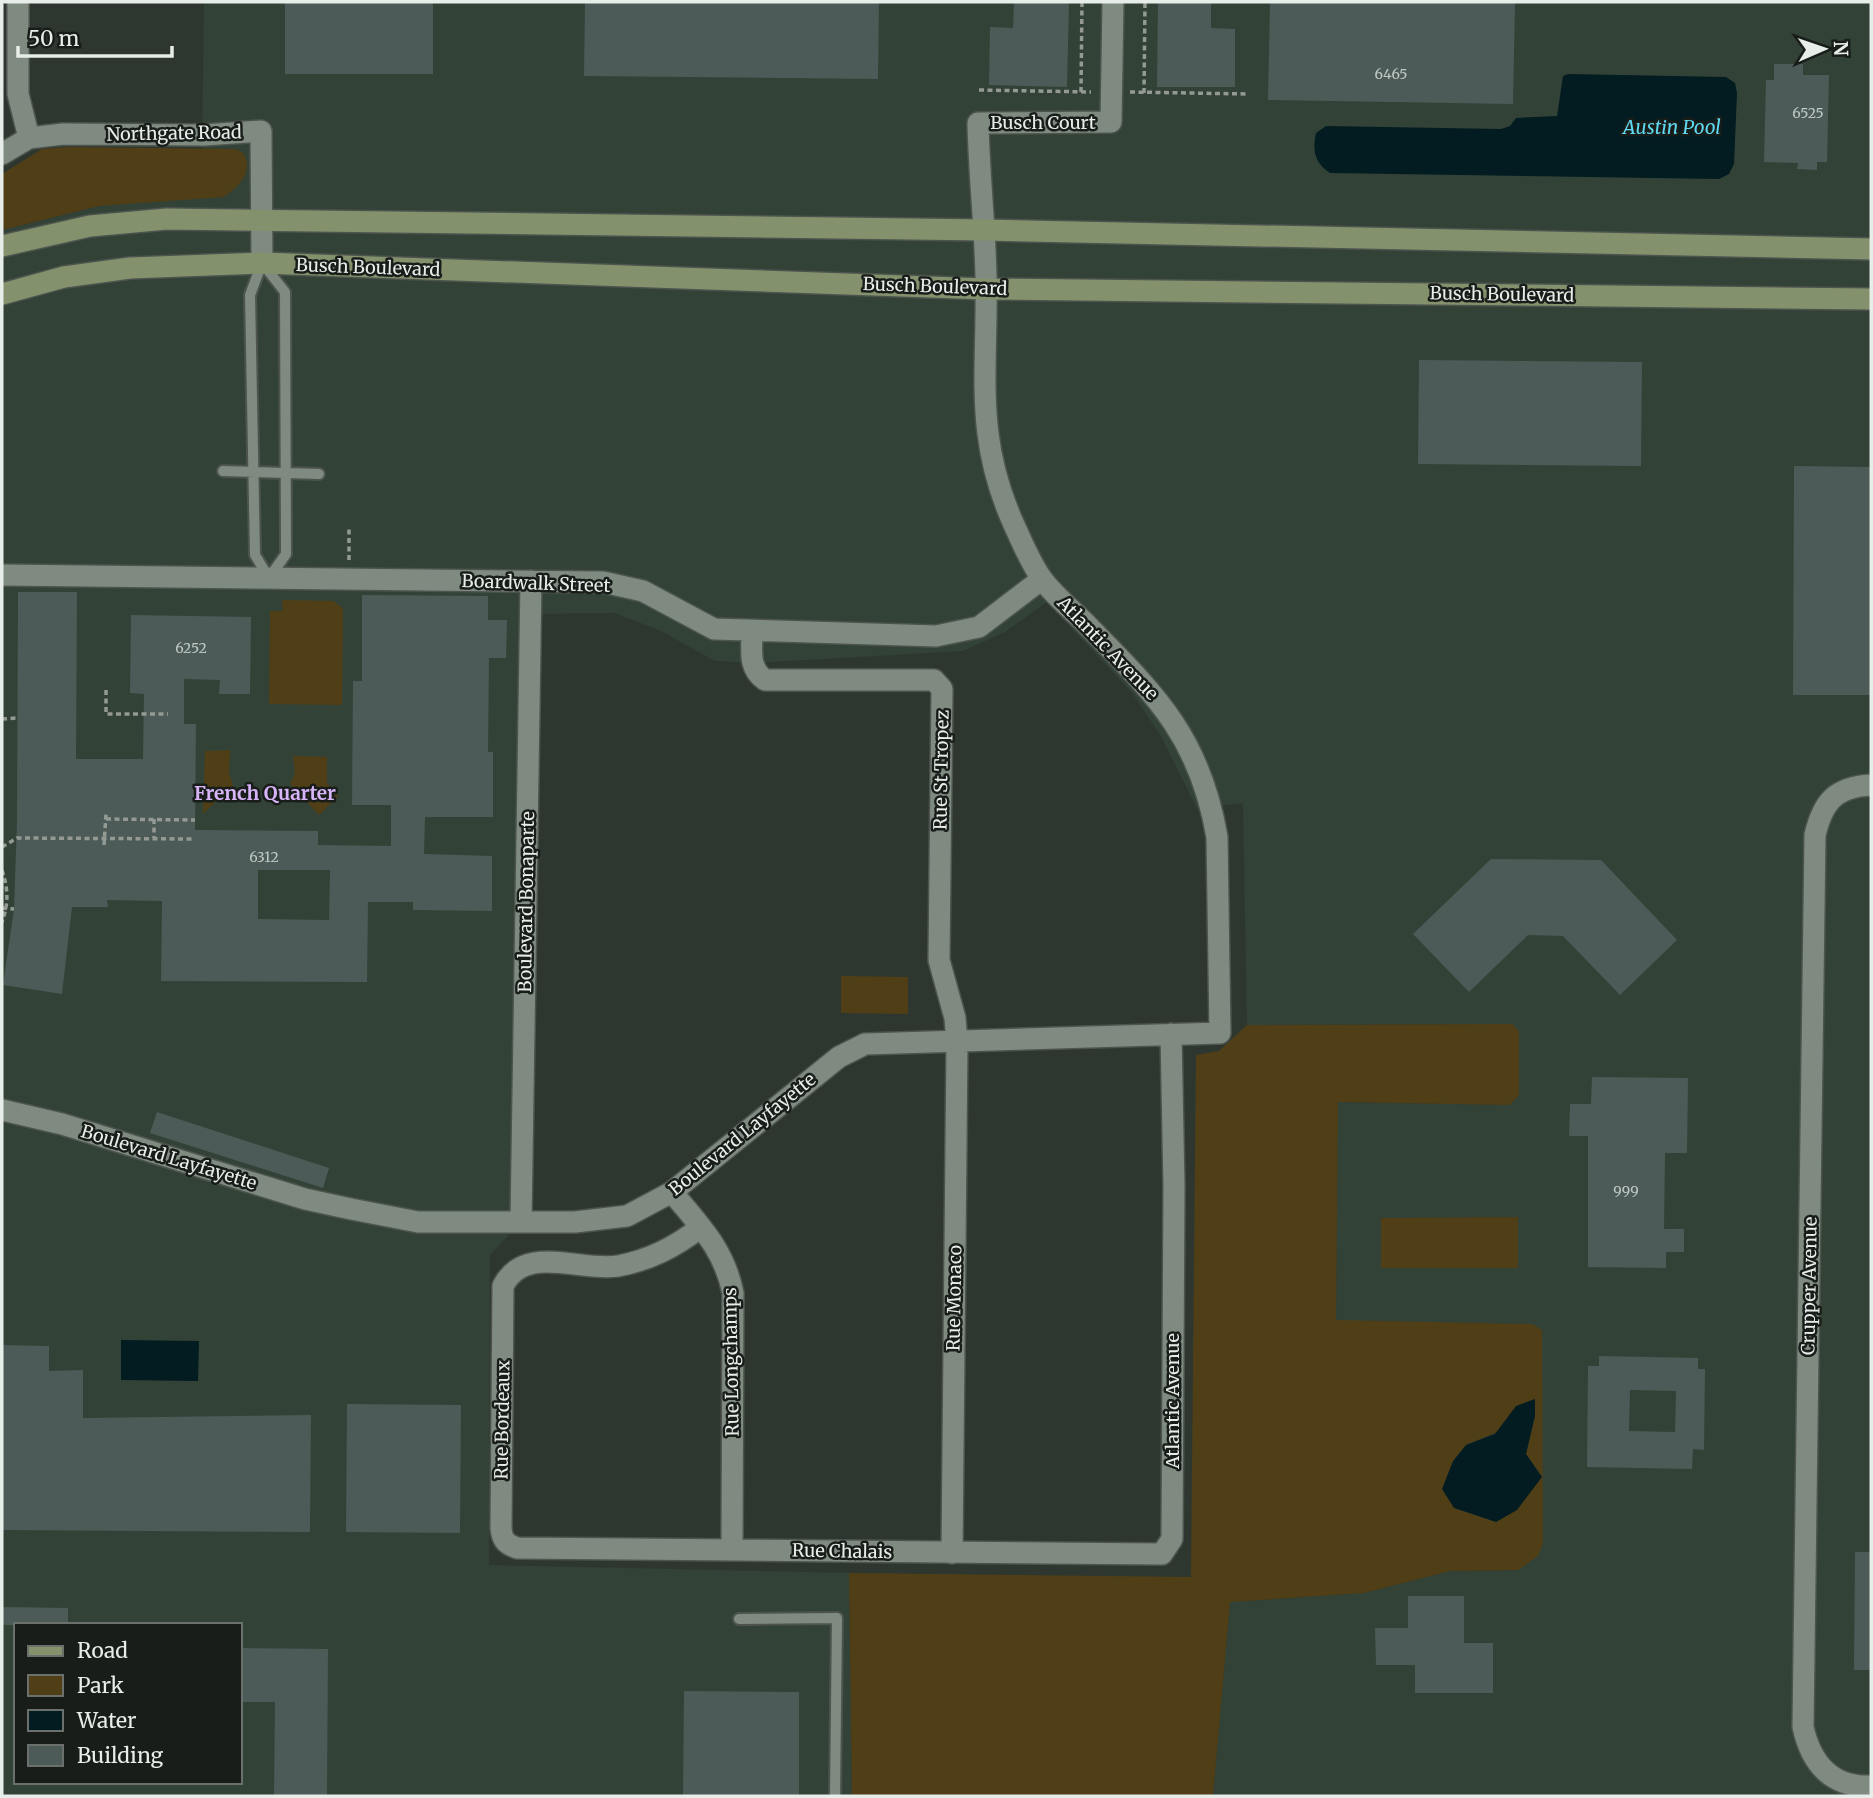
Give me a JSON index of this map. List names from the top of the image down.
{
  "streets": {
    "main road": ["Busch Boulevard"],
    "street": [
      "Busch Court",
      "Northgate Road",
      "Boardwalk Street",
      "Atlantic Avenue",
      "Rue St Tropez",
      "Boulevard Bonaparte",
      "Boulevard Layfayette",
      "Crupper Avenue",
      "Rue Monaco",
      "Rue Longchamps",
      "Rue Bordeaux",
      "Rue Chalais"
    ]
  },
  "crossings": [
    ["Busch Court", "Busch Boulevard"],
    ["Busch Court", "Atlantic Avenue"],
    ["Northgate Road", "Busch Boulevard"],
    ["Busch Boulevard", "Atlantic Avenue"],
    ["Boardwalk Street", "Atlantic Avenue"],
    ["Boardwalk Street", "Rue St Tropez"],
    ["Boardwalk Street", "Boulevard Bonaparte"],
    ["Atlantic Avenue", "Boulevard Layfayette"],
    ["Atlantic Avenue", "Rue Monaco"],
    ["Atlantic Avenue", "Rue Chalais"],
    ["Rue St Tropez", "Boulevard Layfayette"],
    ["Rue St Tropez", "Rue Monaco"],
    ["Boulevard Bonaparte", "Boulevard Layfayette"],
    ["Boulevard Layfayette", "Rue Monaco"],
    ["Boulevard Layfayette", "Rue Longchamps"],
    ["Rue Monaco", "Rue Chalais"],
    ["Rue Longchamps", "Rue Bordeaux"],
    ["Rue Longchamps", "Rue Chalais"],
    ["Rue Bordeaux", "Rue Chalais"]
  ],
  "districts": ["French Quarter"],
  "water": ["Austin Pool"],
  "house_numbers": [
    "6465",
    "6525",
    "6252",
    "6312",
    "999"
  ],
  "legend": [
    "Road",
    "Park",
    "Water",
    "Building"
  ],
  "scale_bar": "50 m",
  "north": "right"
}
